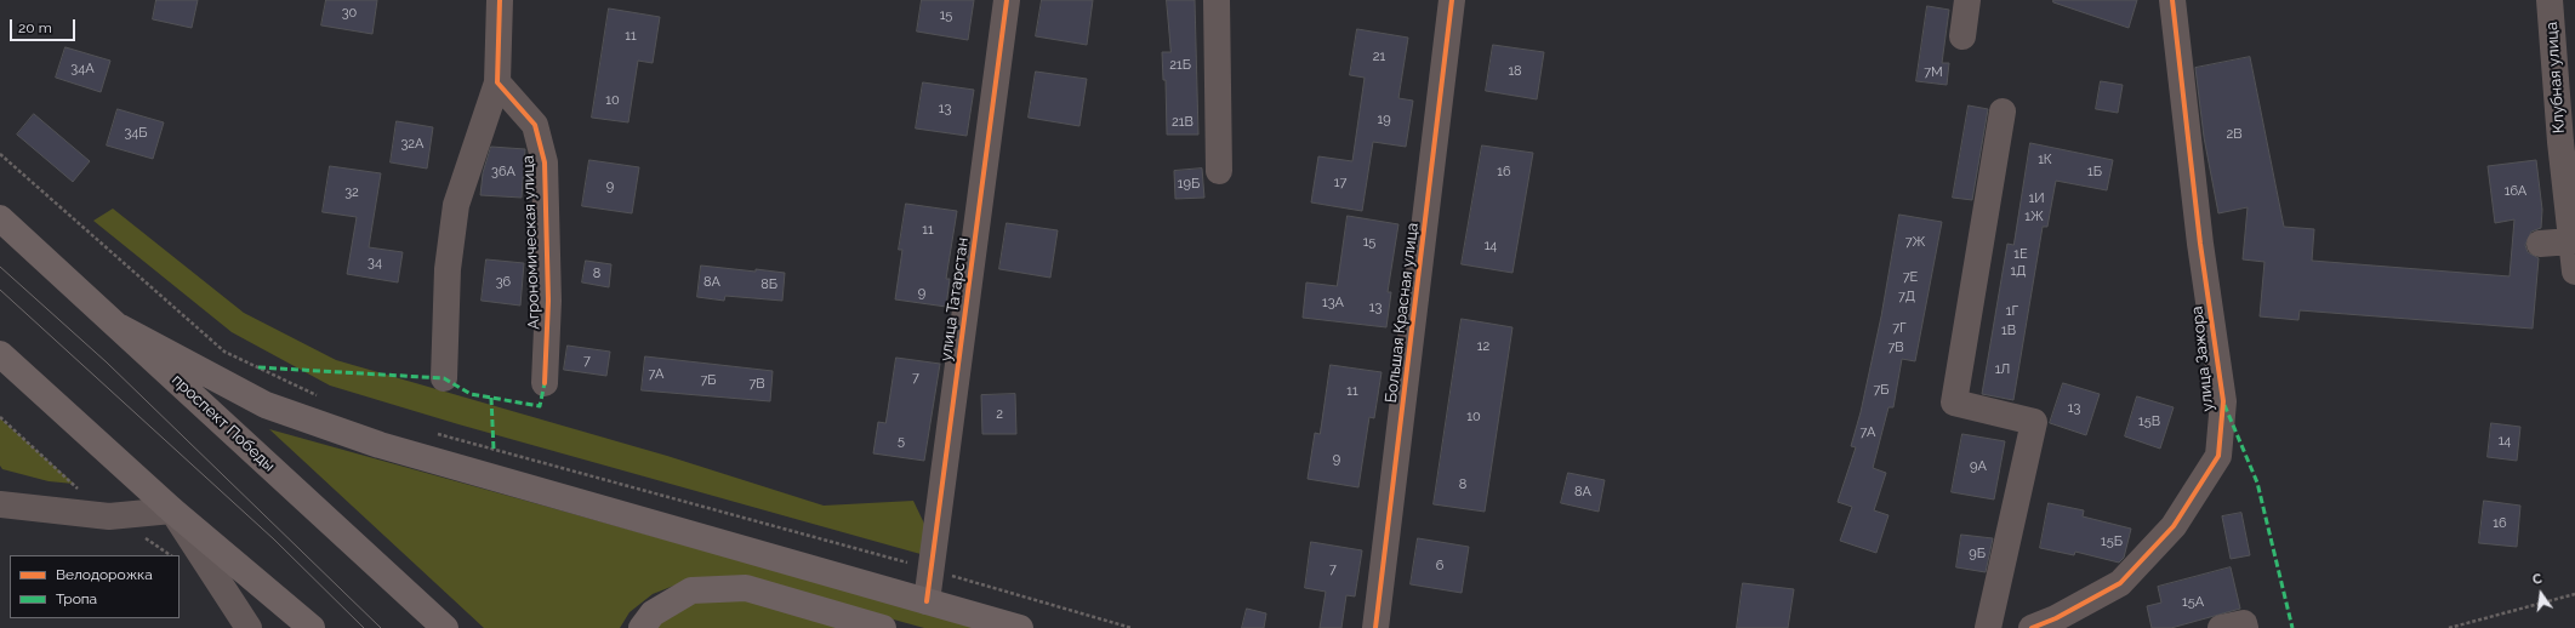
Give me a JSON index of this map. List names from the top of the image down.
{
  "streets": {
    "main road": ["проспект Победы"],
    "street": [
      "Клубная улица",
      "Агрономическая улица",
      "улица Татарстан",
      "Большая Красная улица",
      "улица Зажора"
    ]
  },
  "house_numbers": [
    "30",
    "15",
    "11",
    "21",
    "21Б",
    "34А",
    "18",
    "7М",
    "10",
    "13",
    "19",
    "21В",
    "34Б",
    "2В",
    "32А",
    "1К",
    "36А",
    "16",
    "1Б",
    "17",
    "19Б",
    "9",
    "16А",
    "32",
    "1И",
    "1Ж",
    "11",
    "15",
    "7Ж",
    "14",
    "1Е",
    "34",
    "1Д",
    "8",
    "7Е",
    "36",
    "8А",
    "8Б",
    "9",
    "7Д",
    "13А",
    "13",
    "1Г",
    "7Г",
    "1В",
    "12",
    "7В",
    "7",
    "1Л",
    "7А",
    "7",
    "7Б",
    "7В",
    "7Б",
    "11",
    "13",
    "2",
    "10",
    "15В",
    "7А",
    "5",
    "14",
    "9",
    "9А",
    "8",
    "8А",
    "16",
    "15Б",
    "9Б",
    "6",
    "7",
    "15А"
  ],
  "legend": ["Велодорожка", "Тропа"],
  "scale_bar": "20 m",
  "north": "top"
}
